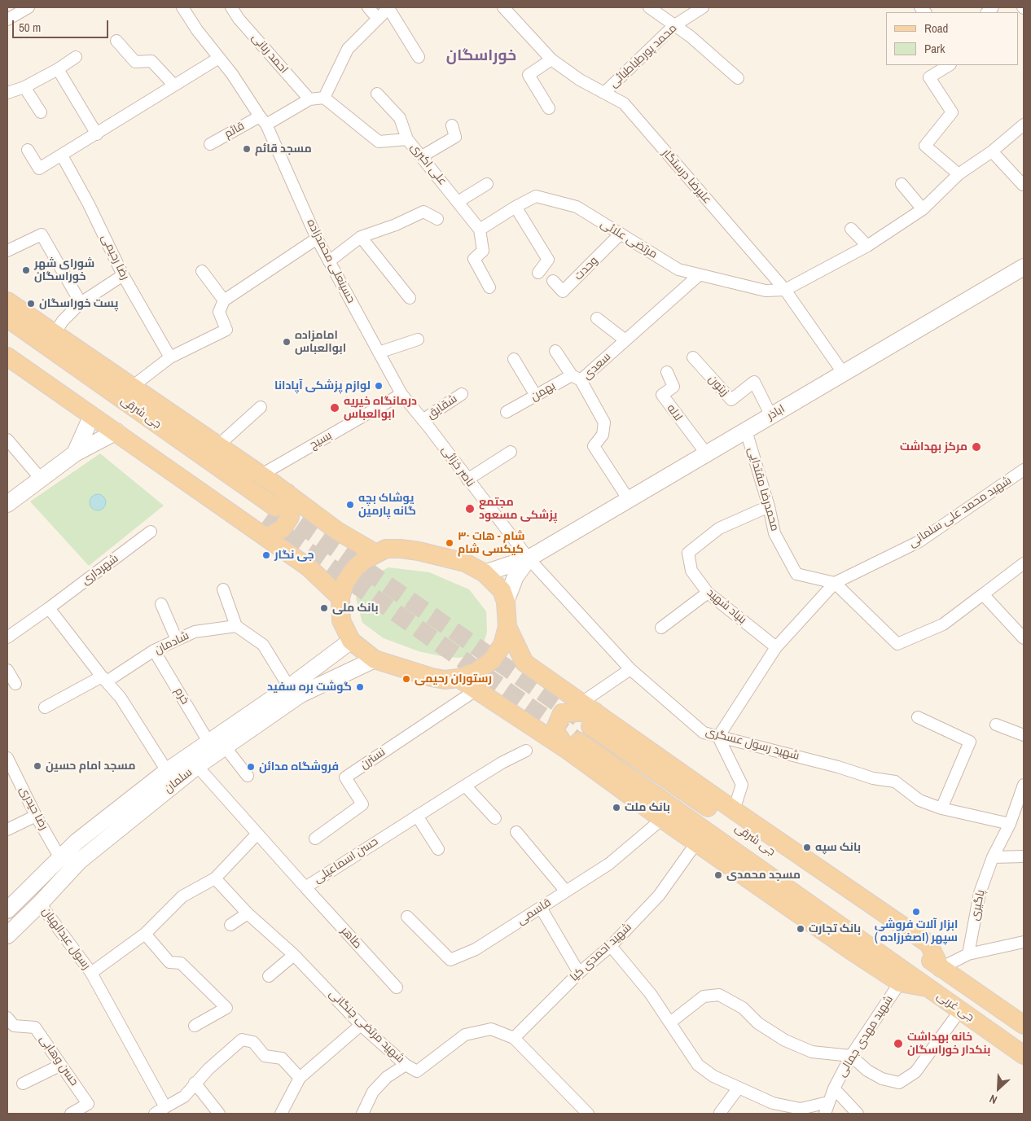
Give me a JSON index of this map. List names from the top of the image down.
{
  "streets": {
    "main road": [
      "جی شرقی",
      "اباذر",
      "سلمان",
      "جی غربی"
    ],
    "street": [
      "احمد ربانی",
      "محمد پورطباطبائی",
      "قائم",
      "علی اکبری",
      "علیرضا درستگار",
      "مرتضی علائی",
      "رضا رحیمی",
      "حسینعلی محمدزاده",
      "وحدت",
      "سعدی",
      "زیتون",
      "بهمن",
      "شقایق",
      "لاله",
      "بسیج",
      "ناصر خزائی",
      "محمدرضا مقتدایی",
      "شهید محمد علی سلمانی",
      "شهرداری",
      "بنیاد شهید",
      "شادمان",
      "خرم",
      "شهید رسول عسگری",
      "نسترن",
      "رضا حیدری",
      "حسن اسماعیلی",
      "پاگیری",
      "قاسمی",
      "طاهر",
      "رسول عبدالهیان",
      "شهید احمدی کیا",
      "شهید مرتضی چنگانی",
      "شهید مهدی جمالی",
      "حسن وهابی"
    ]
  },
  "crossings": [
    ["احمد ربانی", "قائم"],
    ["محمد پورطباطبائی", "علیرضا درستگار"],
    ["قائم", "حسینعلی محمدزاده"],
    ["علی اکبری", "مرتضی علائی"],
    ["علیرضا درستگار", "مرتضی علائی"],
    ["علیرضا درستگار", "اباذر"],
    ["مرتضی علائی", "وحدت"],
    ["مرتضی علائی", "سعدی"],
    ["حسینعلی محمدزاده", "بسیج"],
    ["حسینعلی محمدزاده", "ناصر خزائی"],
    ["سعدی", "بهمن"],
    ["سعدی", "اباذر"],
    ["زیتون", "اباذر"],
    ["شقایق", "ناصر خزائی"],
    ["جی شرقی", "جی غربی"],
    ["لاله", "اباذر"],
    ["اباذر", "ناصر خزائی"],
    ["اباذر", "محمدرضا مقتدایی"],
    ["اباذر", "شهید رسول عسگری"],
    ["بسیج", "ناصر خزائی"],
    ["ناصر خزائی", "شهید رسول عسگری"],
    ["محمدرضا مقتدایی", "شهید محمد علی سلمانی"],
    ["محمدرضا مقتدایی", "بنیاد شهید"],
    ["شهید محمد علی سلمانی", "بنیاد شهید"],
    ["شهید محمد علی سلمانی", "شهید رسول عسگری"],
    ["شادمان", "خرم"],
    ["خرم", "سلمان"],
    ["شهید رسول عسگری", "پاگیری"],
    ["سلمان", "رضا حیدری"],
    ["سلمان", "حسن اسماعیلی"],
    ["سلمان", "رسول عبدالهیان"],
    ["حسن اسماعیلی", "طاهر"],
    ["شهید احمدی کیا", "شهید مرتضی چنگانی"]
  ],
  "districts": ["خوراسگان"],
  "places": [
    "مسجد قائم",
    "شورای شهر خوراسگان",
    "پست خوراسگان",
    "امامزاده ابوالعباس",
    "لوازم پزشکی آپادانا",
    "درمانگاه خیریه ابوالعباس",
    "مرکز بهداشت",
    "پوشاک بچه گانه پارمین",
    "مجتمع پزشکی مسعود",
    "۳۰ شام - هات کیکسی شام",
    "جی نگار",
    "بانک ملی",
    "رستوران رحیمی",
    "گوشت بره سفید",
    "مسجد امام حسین",
    "فروشگاه مدائن",
    "بانک ملت",
    "بانک سپه",
    "مسجد محمدی",
    "ابزار آلات فروشی سپهر (اصغرزاده )",
    "بانک تجارت",
    "خانه بهداشت بنکدار خوراسگان"
  ],
  "legend": ["Road", "Park"],
  "scale_bar": "50 m",
  "north": "bottom left"
}
